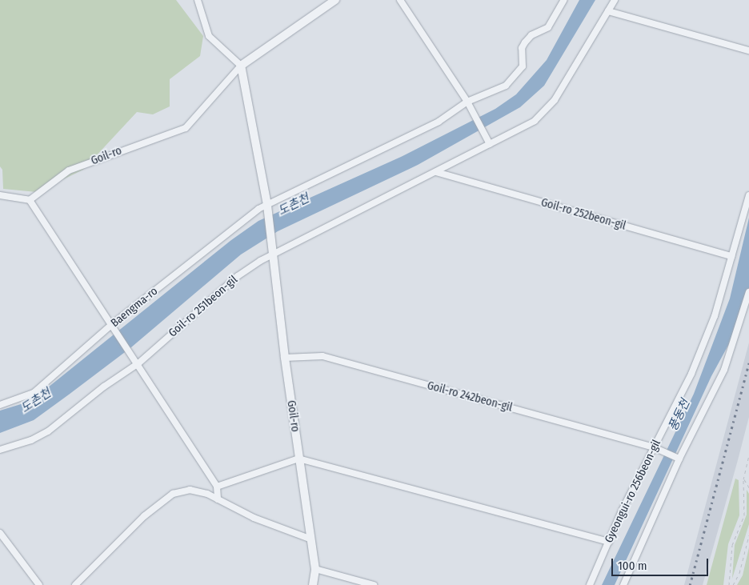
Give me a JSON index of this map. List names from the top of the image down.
{
  "streets": {
    "street": [
      "Goil-ro",
      "Goil-ro 252beon-gil",
      "Goil-ro 251beon-gil",
      "Baengma-ro",
      "Goil-ro 242beon-gil",
      "Gyeongui-ro 256beon-gil"
    ]
  },
  "crossings": [
    ["Goil-ro", "Goil-ro 251beon-gil"],
    ["Goil-ro", "Baengma-ro"],
    ["Goil-ro", "Goil-ro 242beon-gil"],
    ["Goil-ro 252beon-gil", "Gyeongui-ro 256beon-gil"],
    ["Goil-ro 242beon-gil", "Gyeongui-ro 256beon-gil"]
  ],
  "water": ["도촌천", "풍동천"],
  "scale_bar": "100 m"
}
